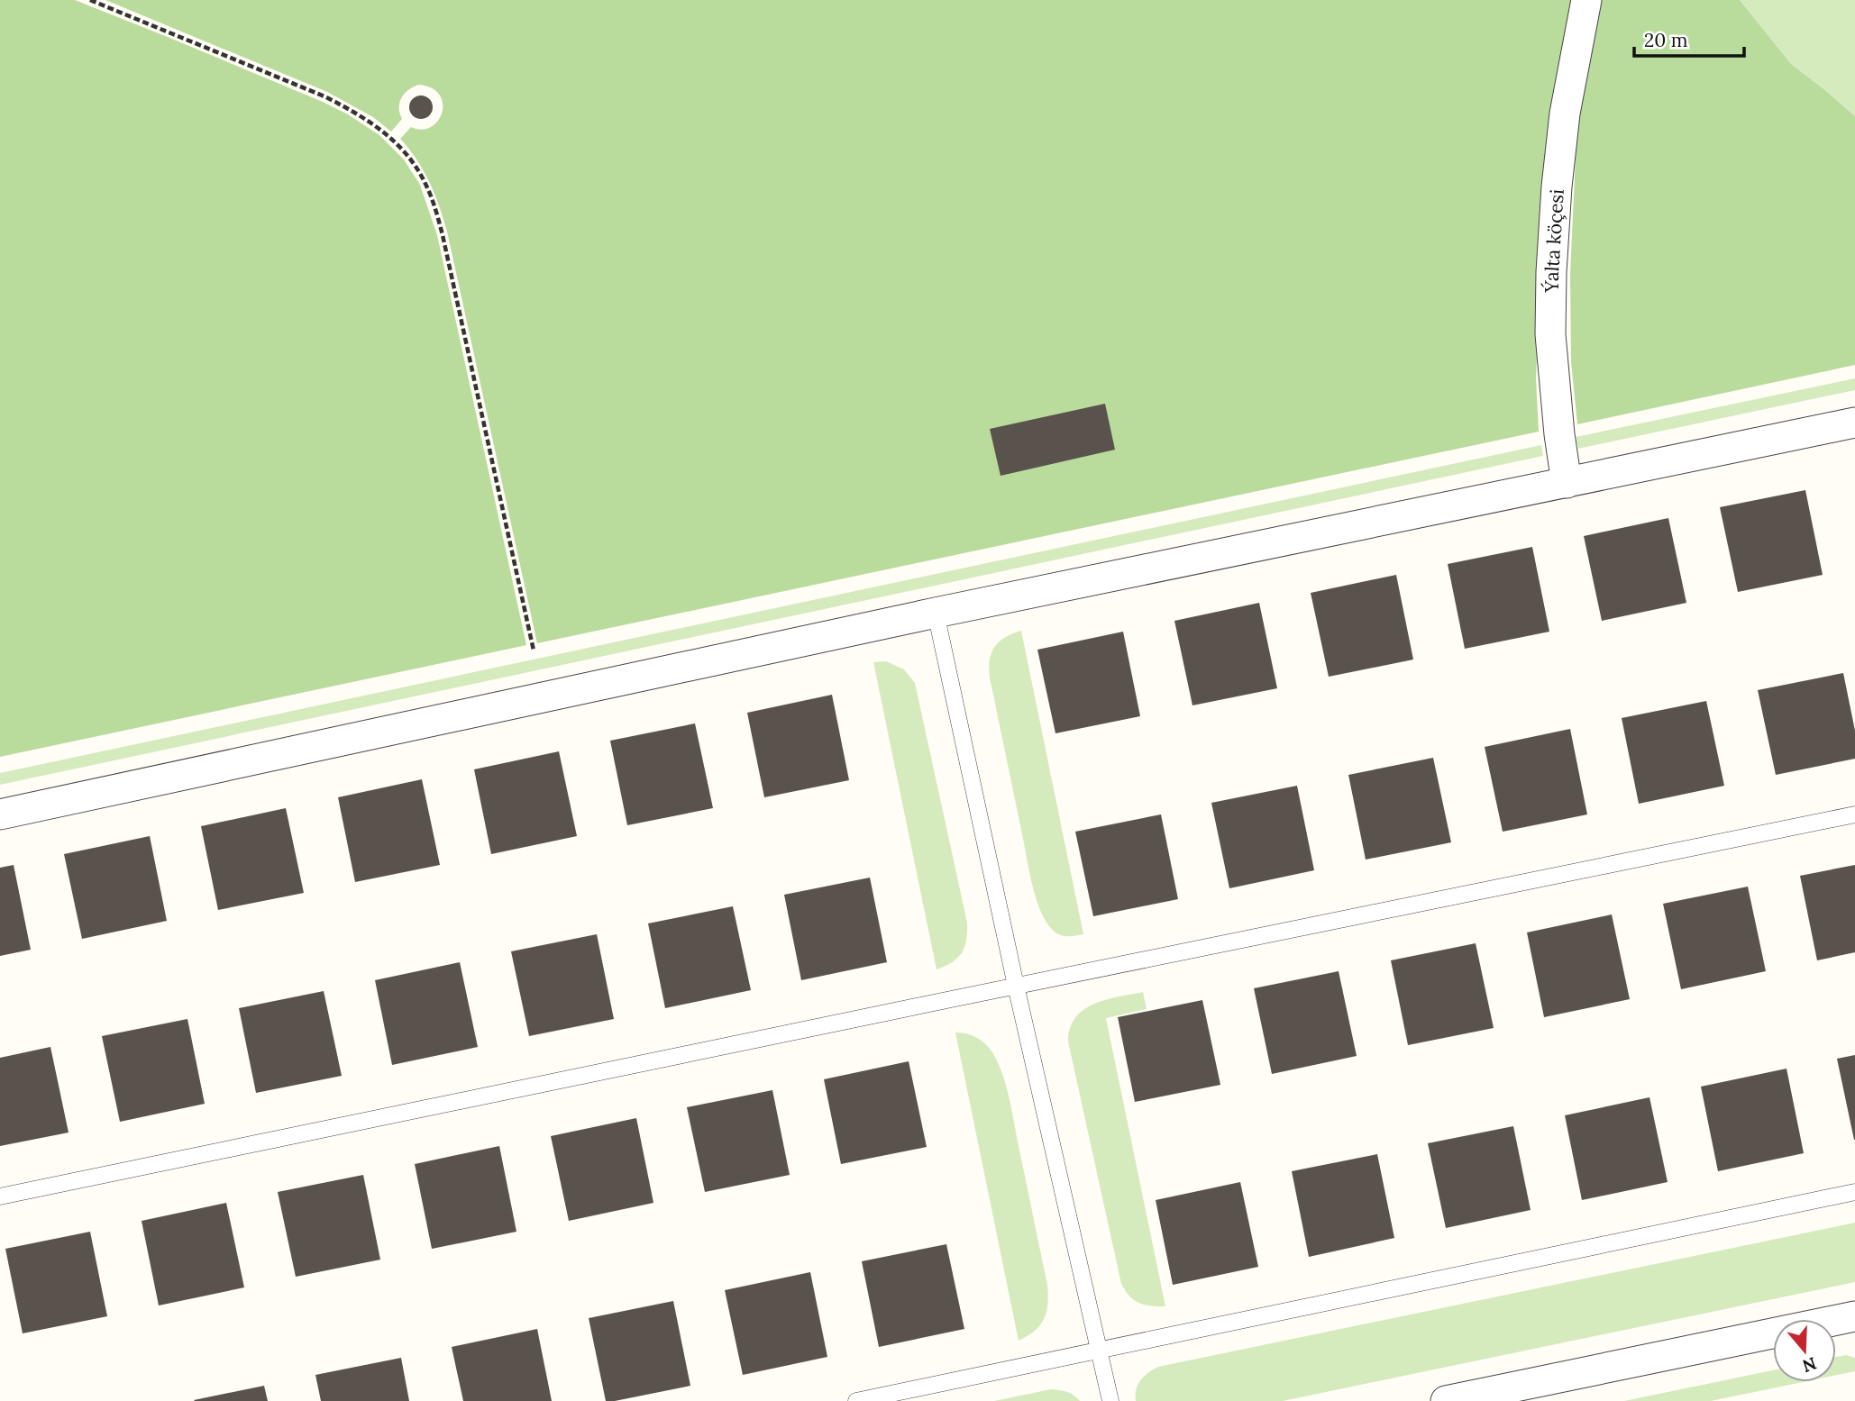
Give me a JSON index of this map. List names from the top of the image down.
{
  "streets": {
    "street": ["Ýalta köçesi"]
  },
  "scale_bar": "20 m",
  "north": "bottom"
}
